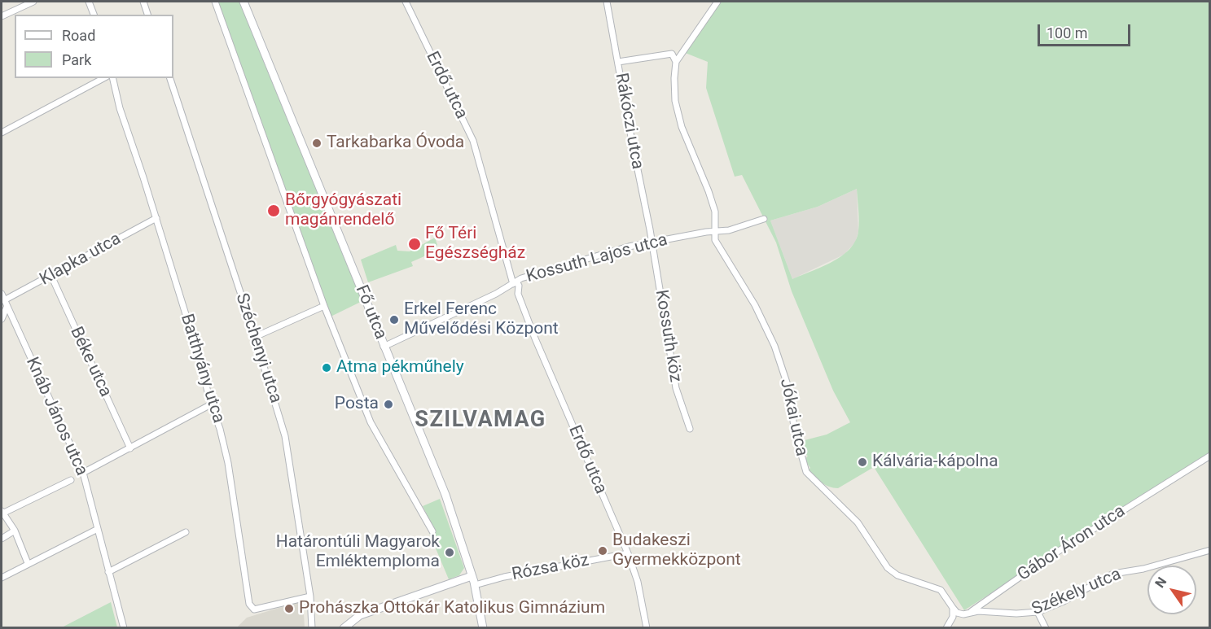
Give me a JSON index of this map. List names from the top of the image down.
{
  "streets": {
    "main road": ["Fő utca"],
    "street": [
      "Erdő utca",
      "Rákóczi utca",
      "Kossuth Lajos utca",
      "Klapka utca",
      "Kossuth köz",
      "Széchenyi utca",
      "Béke utca",
      "Batthyány utca",
      "Knáb János utca",
      "Jókai utca",
      "Gábor Áron utca",
      "Rózsa köz",
      "Székely utca"
    ]
  },
  "crossings": [
    ["Erdő utca", "Kossuth Lajos utca"],
    ["Erdő utca", "Rózsa köz"],
    ["Rákóczi utca", "Kossuth Lajos utca"],
    ["Rákóczi utca", "Kossuth köz"],
    ["Kossuth Lajos utca", "Fő utca"],
    ["Kossuth Lajos utca", "Kossuth köz"],
    ["Kossuth Lajos utca", "Jókai utca"],
    ["Klapka utca", "Béke utca"],
    ["Klapka utca", "Batthyány utca"],
    ["Klapka utca", "Knáb János utca"],
    ["Fő utca", "Rózsa köz"],
    ["Széchenyi utca", "Batthyány utca"],
    ["Gábor Áron utca", "Székely utca"]
  ],
  "districts": ["SZILVAMAG"],
  "places": [
    "Tarkabarka Óvoda",
    "Bőrgyógyászati magánrendelő",
    "Fő Téri Egészségház",
    "Erkel Ferenc Művelődési Központ",
    "Atma pékműhely",
    "Posta",
    "Kálvária-kápolna",
    "Budakeszi Gyermekközpont",
    "Határontúli Magyarok Emléktemploma",
    "Prohászka Ottokár Katolikus Gimnázium"
  ],
  "legend": ["Road", "Park"],
  "scale_bar": "100 m",
  "north": "top left"
}
